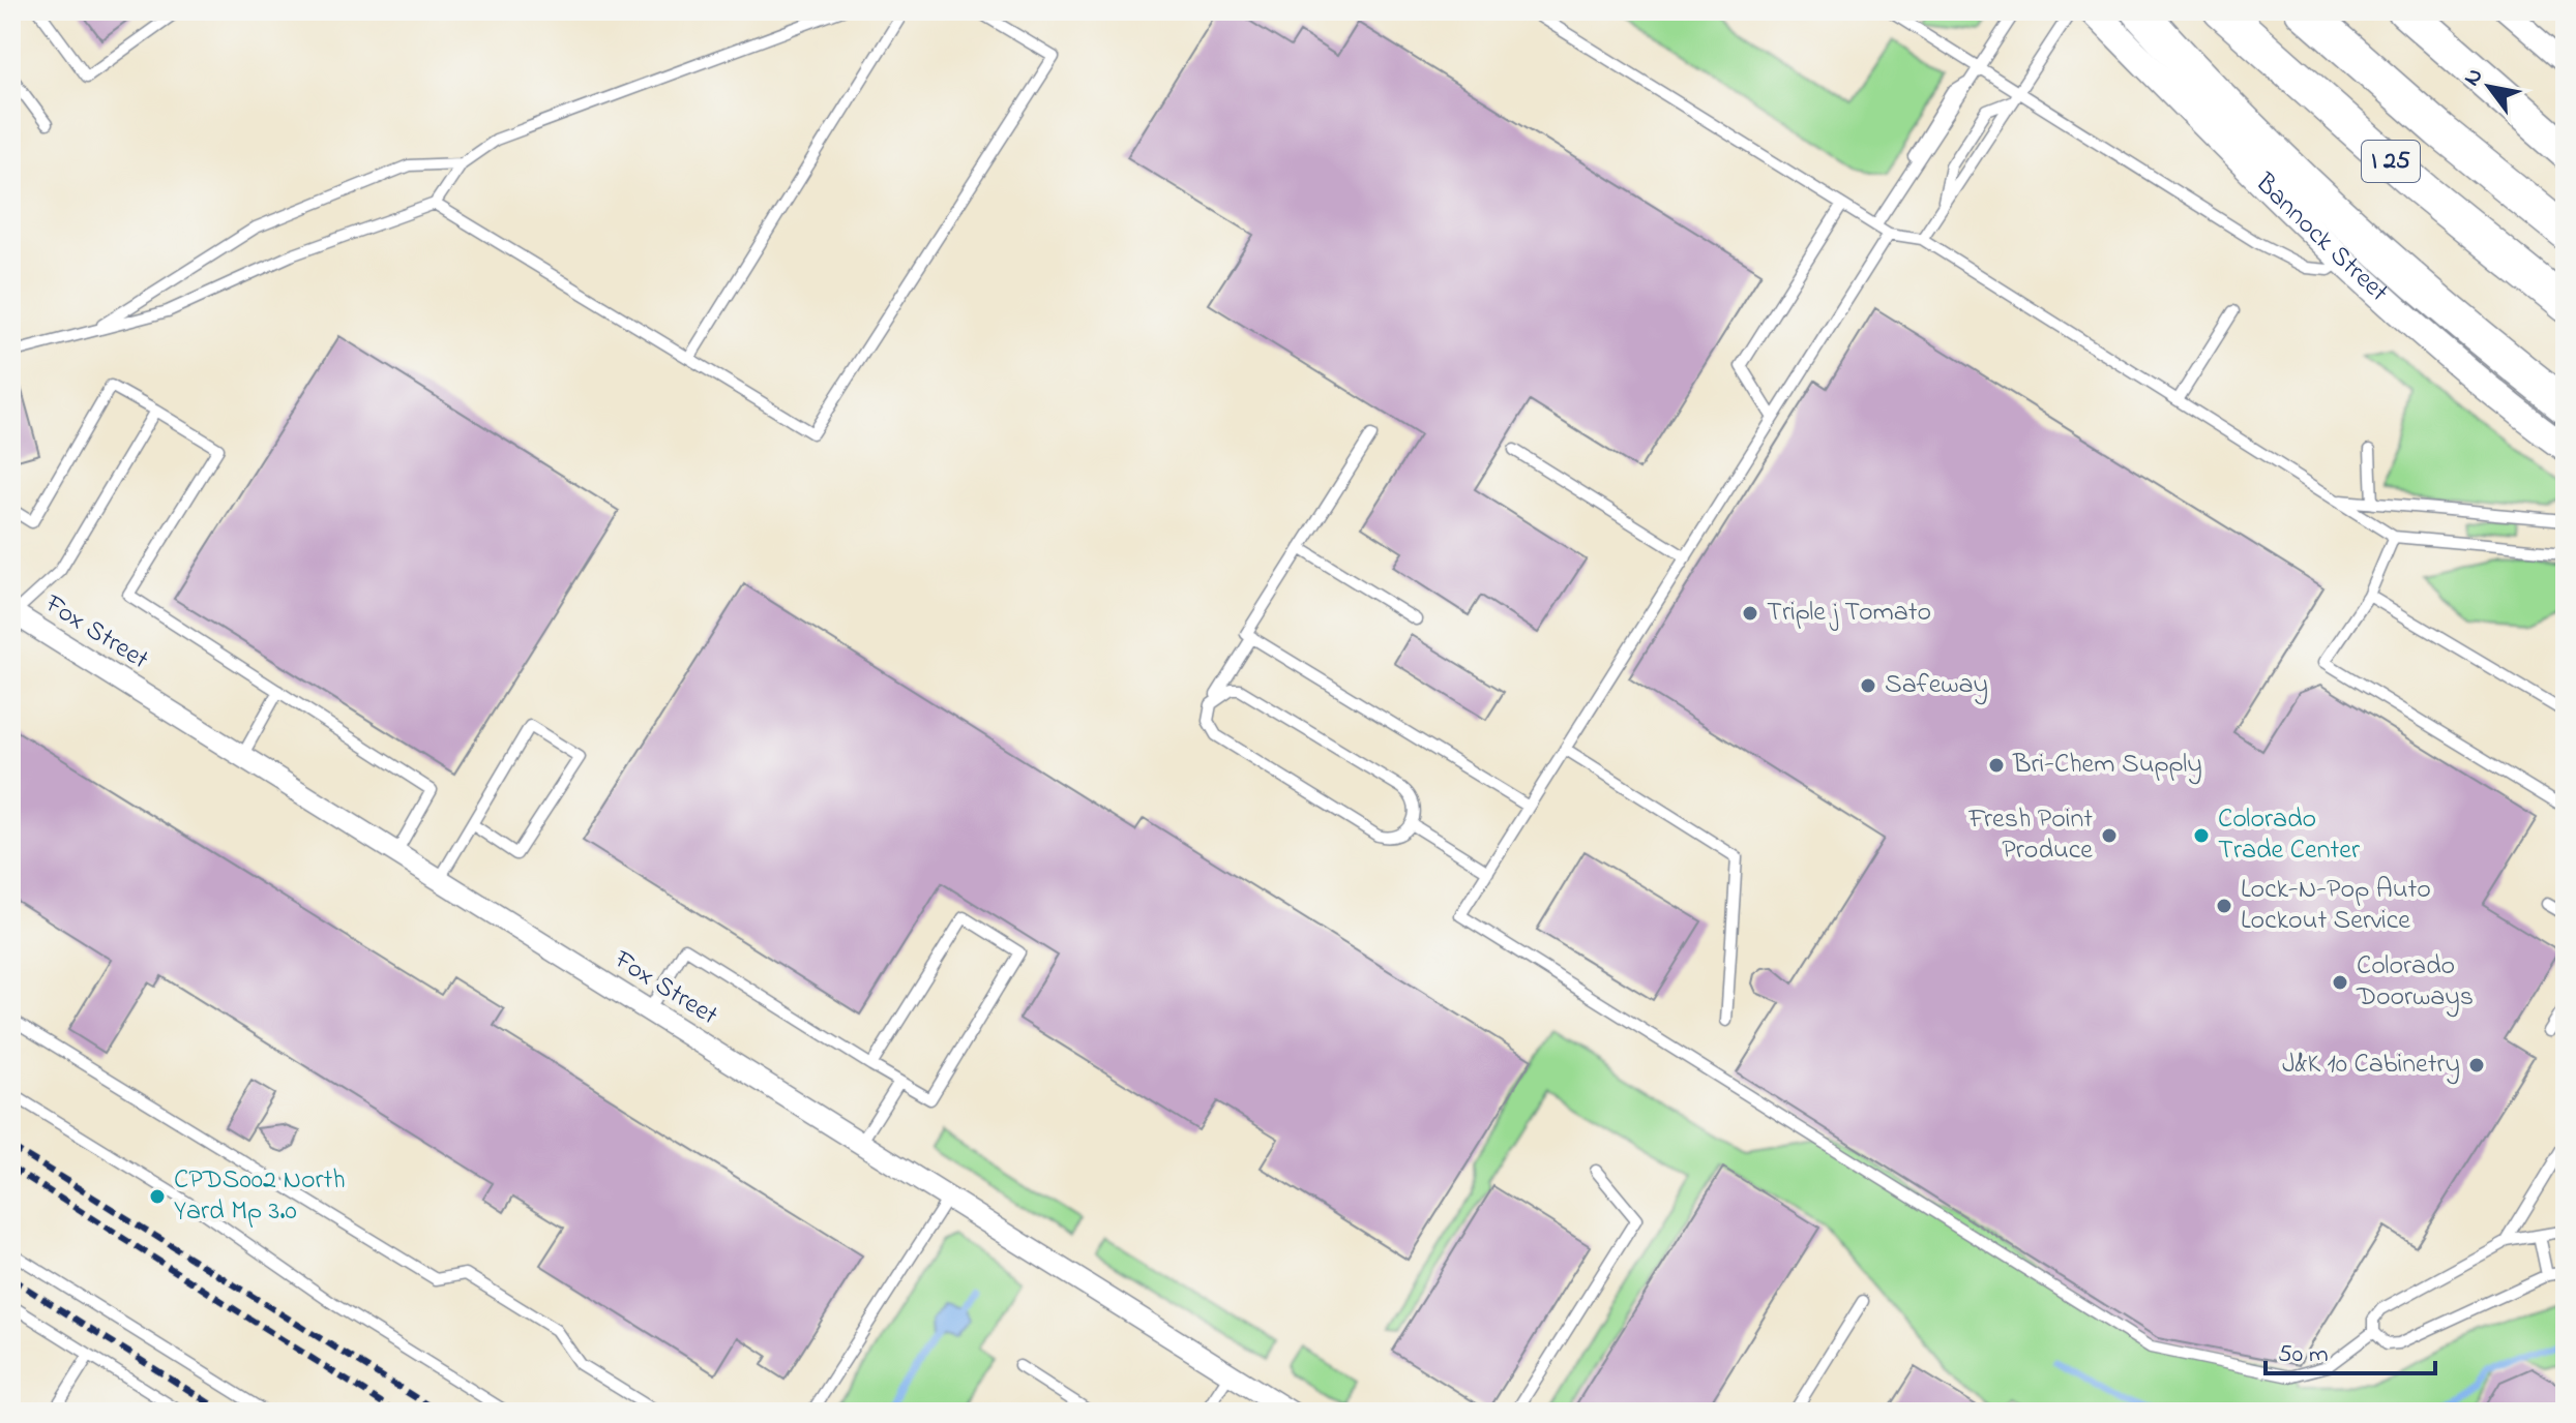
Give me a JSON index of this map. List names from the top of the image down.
{
  "streets": {
    "highway": ["I 25"],
    "street": ["Bannock Street", "Fox Street"]
  },
  "places": [
    "Triple j Tomato",
    "Safeway",
    "Bri-Chem Supply",
    "Fresh Point Produce",
    "Colorado Trade Center",
    "Lock-N-Pop Auto Lockout Service",
    "Colorado Doorways",
    "J&K 10 Cabinetry",
    "CPDS002 North Yard Mp 3.0"
  ],
  "scale_bar": "50 m",
  "north": "top left"
}
